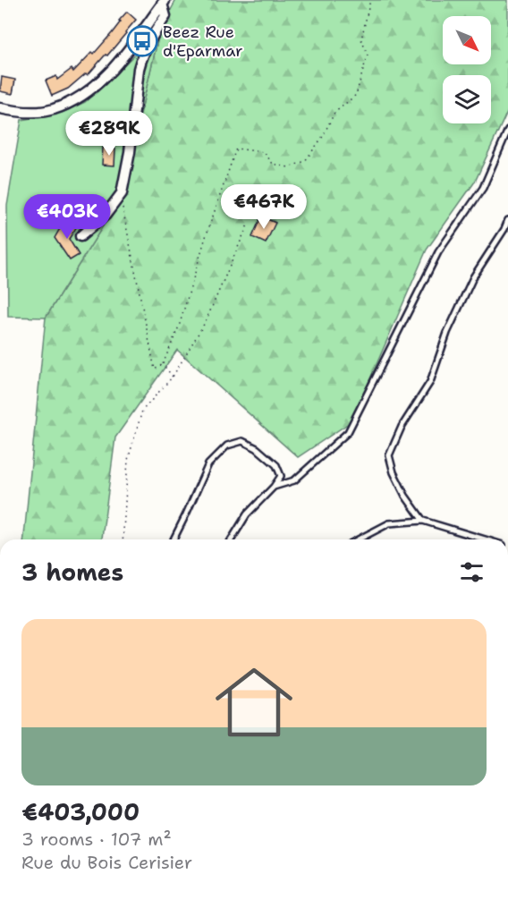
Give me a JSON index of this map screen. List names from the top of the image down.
{
  "places": {
    "bus stop": ["Beez Rue d'Eparmar"]
  },
  "north": "bottom right",
  "page": {
    "price": ["€289K", "€467K", "€403K"],
    "heading": "3 homes",
    "list": [
      {
        "name": "€403,000",
        "note": "3 rooms · 107 m² · Rue du Bois Cerisier"
      }
    ]
  }
}
